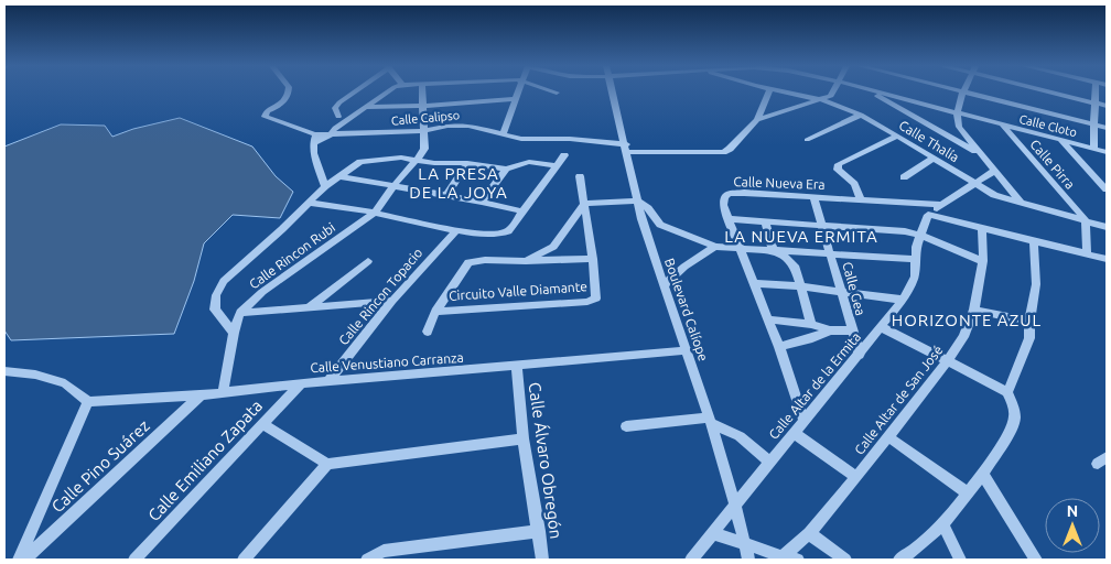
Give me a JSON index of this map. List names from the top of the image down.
{
  "streets": {
    "street": [
      "Calle Calipso",
      "Calle Cloto",
      "Calle Thalía",
      "Calle Pirra",
      "Calle Nueva Era",
      "Calle Rincon Rubi",
      "Calle Gea",
      "Circuito Valle Diamante",
      "Calle Rincon Topacio",
      "Boulevard Calíope",
      "Calle Venustiano Carranza",
      "Calle Altar de la Ermita",
      "Calle Altar de San José",
      "Calle Emiliano Zapata",
      "Calle Álvaro Obregón",
      "Calle Pino Suárez"
    ]
  },
  "crossings": [
    ["Calle Calipso", "Boulevard Calíope"],
    ["Calle Cloto", "Calle Pirra"],
    ["Calle Thalía", "Calle Pirra"],
    ["Calle Nueva Era", "Calle Gea"],
    ["Calle Nueva Era", "Calle Altar de la Ermita"],
    ["Calle Rincon Rubi", "Calle Venustiano Carranza"],
    ["Calle Gea", "Calle Altar de la Ermita"],
    ["Calle Rincon Topacio", "Calle Venustiano Carranza"],
    ["Boulevard Calíope", "Calle Venustiano Carranza"],
    ["Boulevard Calíope", "Calle Altar de la Ermita"],
    ["Calle Venustiano Carranza", "Calle Emiliano Zapata"],
    ["Calle Venustiano Carranza", "Calle Álvaro Obregón"],
    ["Calle Venustiano Carranza", "Calle Pino Suárez"]
  ],
  "districts": ["LA PRESA DE LA JOYA", "LA NUEVA ERMITA", "HORIZONTE AZUL"],
  "north": "top"
}
